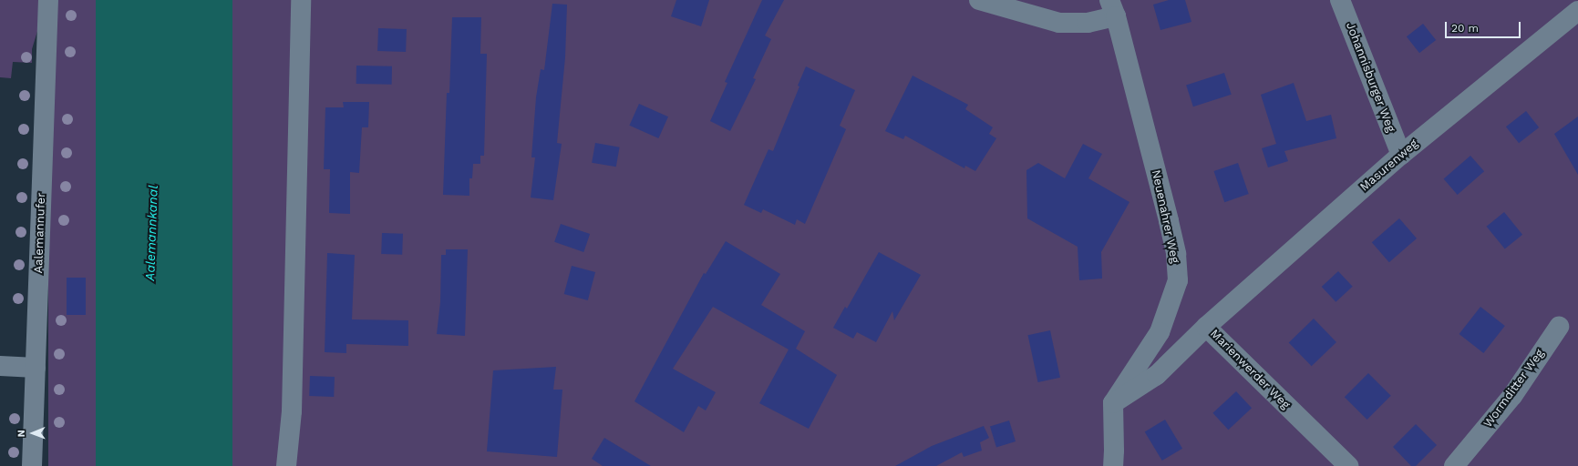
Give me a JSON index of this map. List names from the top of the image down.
{
  "streets": {
    "street": [
      "Johannisburger Weg",
      "Masurenweg",
      "Neuenahrer Weg",
      "Aalemannufer",
      "Marienwerder Weg",
      "Wormditter Weg"
    ]
  },
  "crossings": [
    ["Johannisburger Weg", "Masurenweg"],
    ["Masurenweg", "Marienwerder Weg"],
    ["Neuenahrer Weg", "Marienwerder Weg"]
  ],
  "water": ["Aalemannkanal"],
  "scale_bar": "20 m",
  "north": "left"
}
